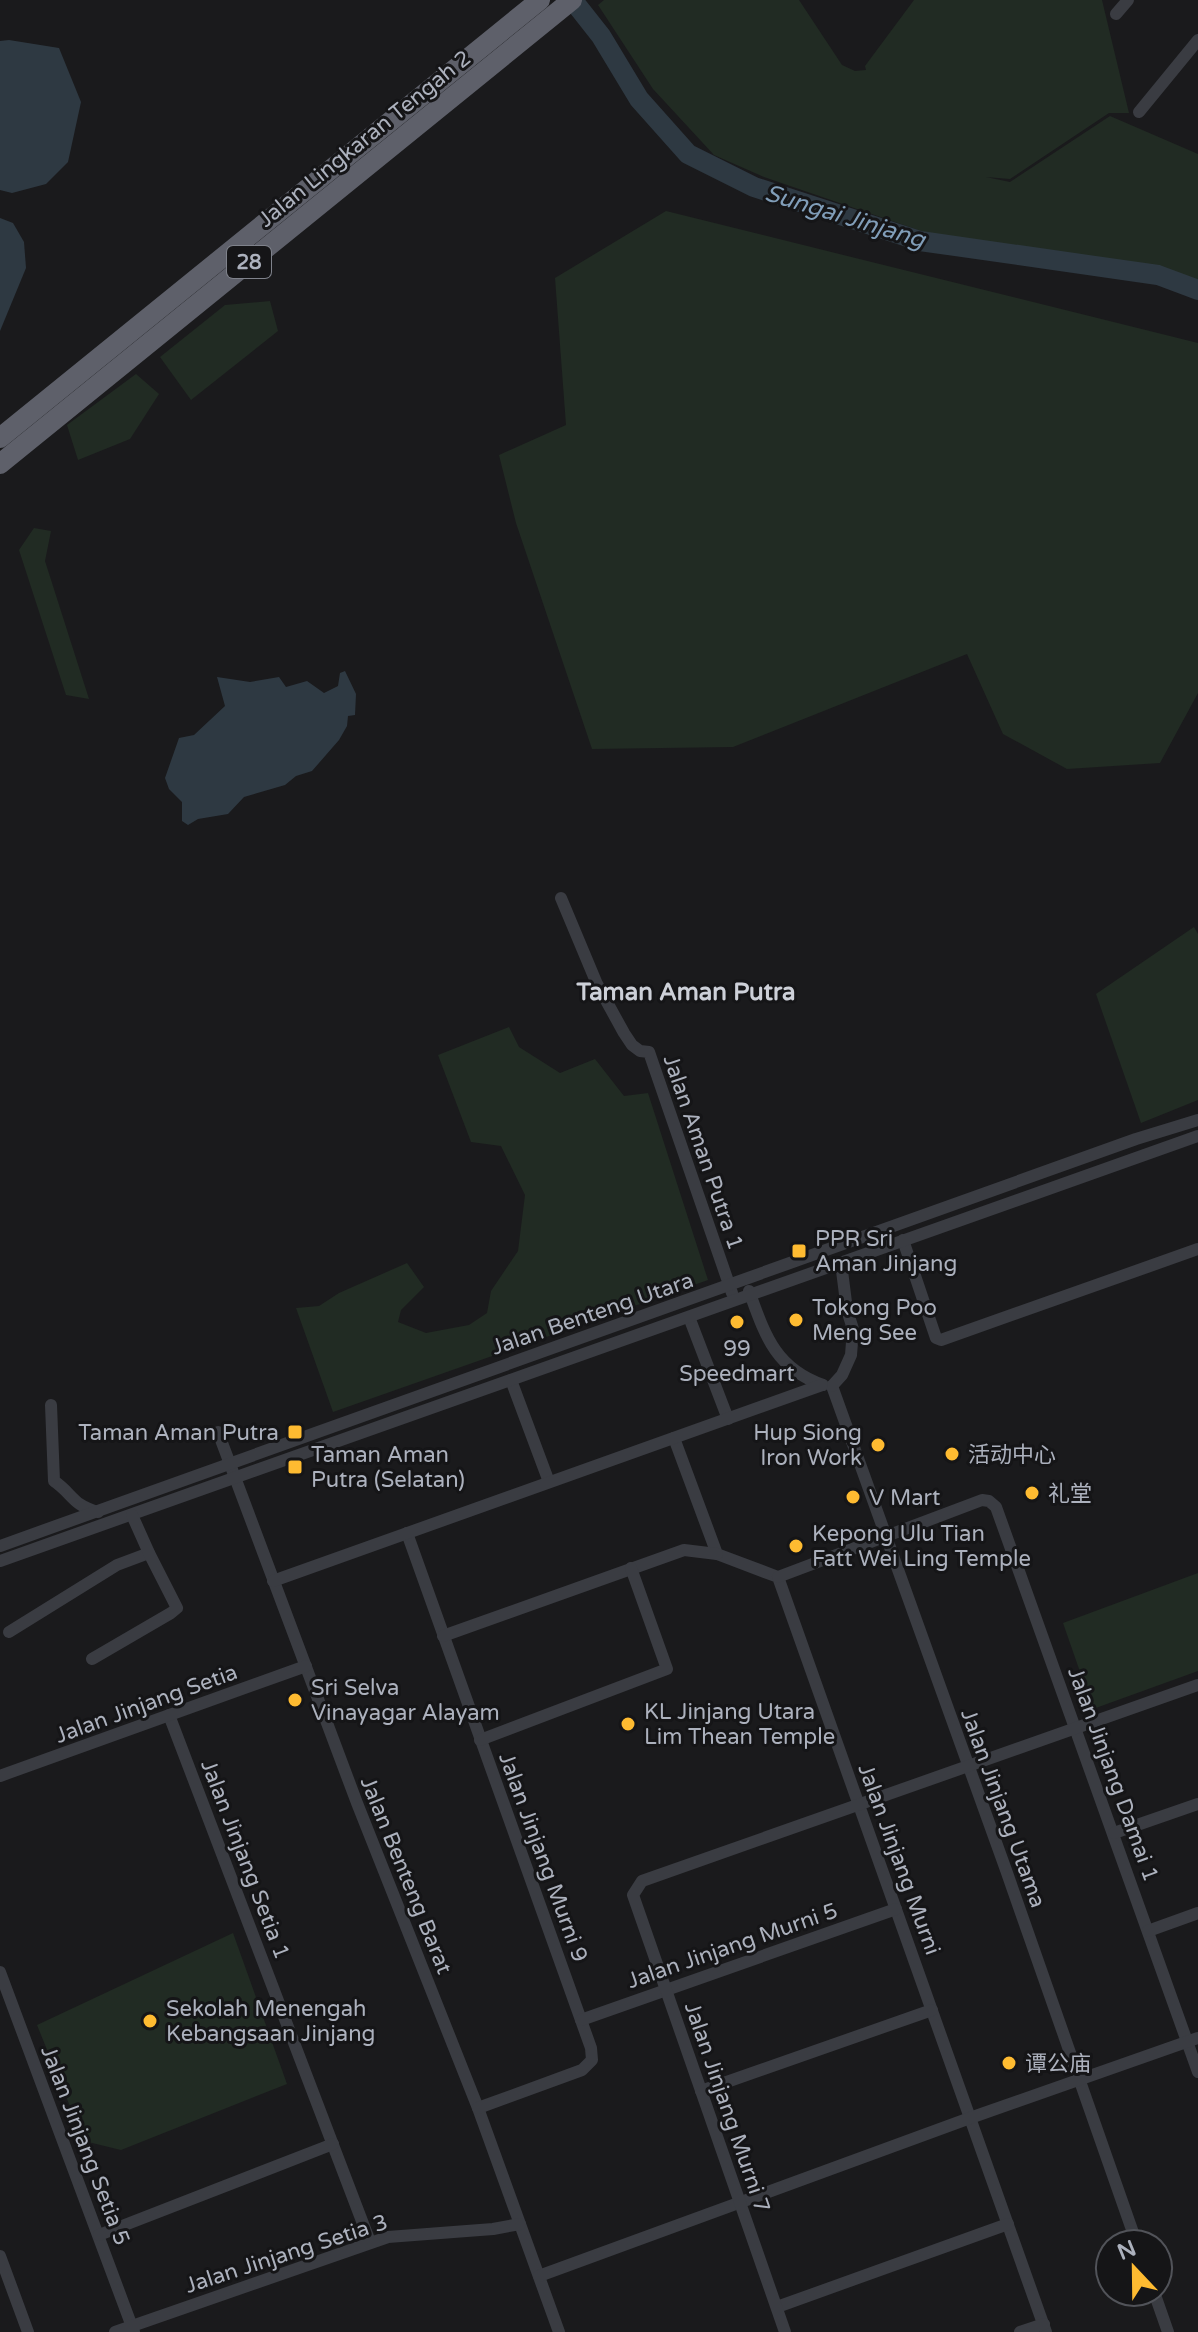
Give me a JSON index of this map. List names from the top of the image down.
{
  "streets": {
    "highway": ["Jalan Lingkaran Tengah 2", "28"],
    "street": [
      "Jalan Aman Putra 1",
      "Jalan Benteng Utara",
      "Jalan Jinjang Setia",
      "Jalan Jinjang Damai 1",
      "Jalan Jinjang Utama",
      "Jalan Jinjang Murni 9",
      "Jalan Jinjang Setia 1",
      "Jalan Jinjang Murni",
      "Jalan Benteng Barat",
      "Jalan Jinjang Murni 5",
      "Jalan Jinjang Murni 7",
      "Jalan Jinjang Setia 5",
      "Jalan Jinjang Setia 3"
    ]
  },
  "crossings": [
    ["Jalan Aman Putra 1", "Jalan Benteng Utara"],
    ["Jalan Benteng Utara", "Jalan Benteng Barat"],
    ["Jalan Jinjang Setia", "Jalan Jinjang Setia 1"],
    ["Jalan Jinjang Setia", "Jalan Benteng Barat"],
    ["Jalan Jinjang Damai 1", "Jalan Jinjang Utama"],
    ["Jalan Jinjang Murni 9", "Jalan Benteng Barat"],
    ["Jalan Jinjang Murni 9", "Jalan Jinjang Murni 5"],
    ["Jalan Jinjang Setia 1", "Jalan Jinjang Setia 3"],
    ["Jalan Jinjang Murni", "Jalan Jinjang Murni 5"],
    ["Jalan Jinjang Murni", "Jalan Jinjang Murni 7"],
    ["Jalan Benteng Barat", "Jalan Jinjang Setia 3"],
    ["Jalan Jinjang Murni 5", "Jalan Jinjang Murni 7"],
    ["Jalan Jinjang Setia 5", "Jalan Jinjang Setia 3"]
  ],
  "districts": ["Taman Aman Putra"],
  "water": ["Sungai Jinjang"],
  "places": {
    "transit": ["PPR Sri Aman Jinjang", "Taman Aman Putra", "Taman Aman Putra (Selatan)"],
    "other": [
      "Tokong Poo Meng See",
      "99 Speedmart",
      "Hup Siong Iron Work",
      "活动中心",
      "礼堂",
      "V Mart",
      "Kepong Ulu Tian Fatt Wei Ling Temple",
      "Sri Selva Vinayagar Alayam",
      "KL Jinjang Utara Lim Thean Temple",
      "Sekolah Menengah Kebangsaan Jinjang",
      "谭公庙"
    ]
  },
  "north": "top"
}
